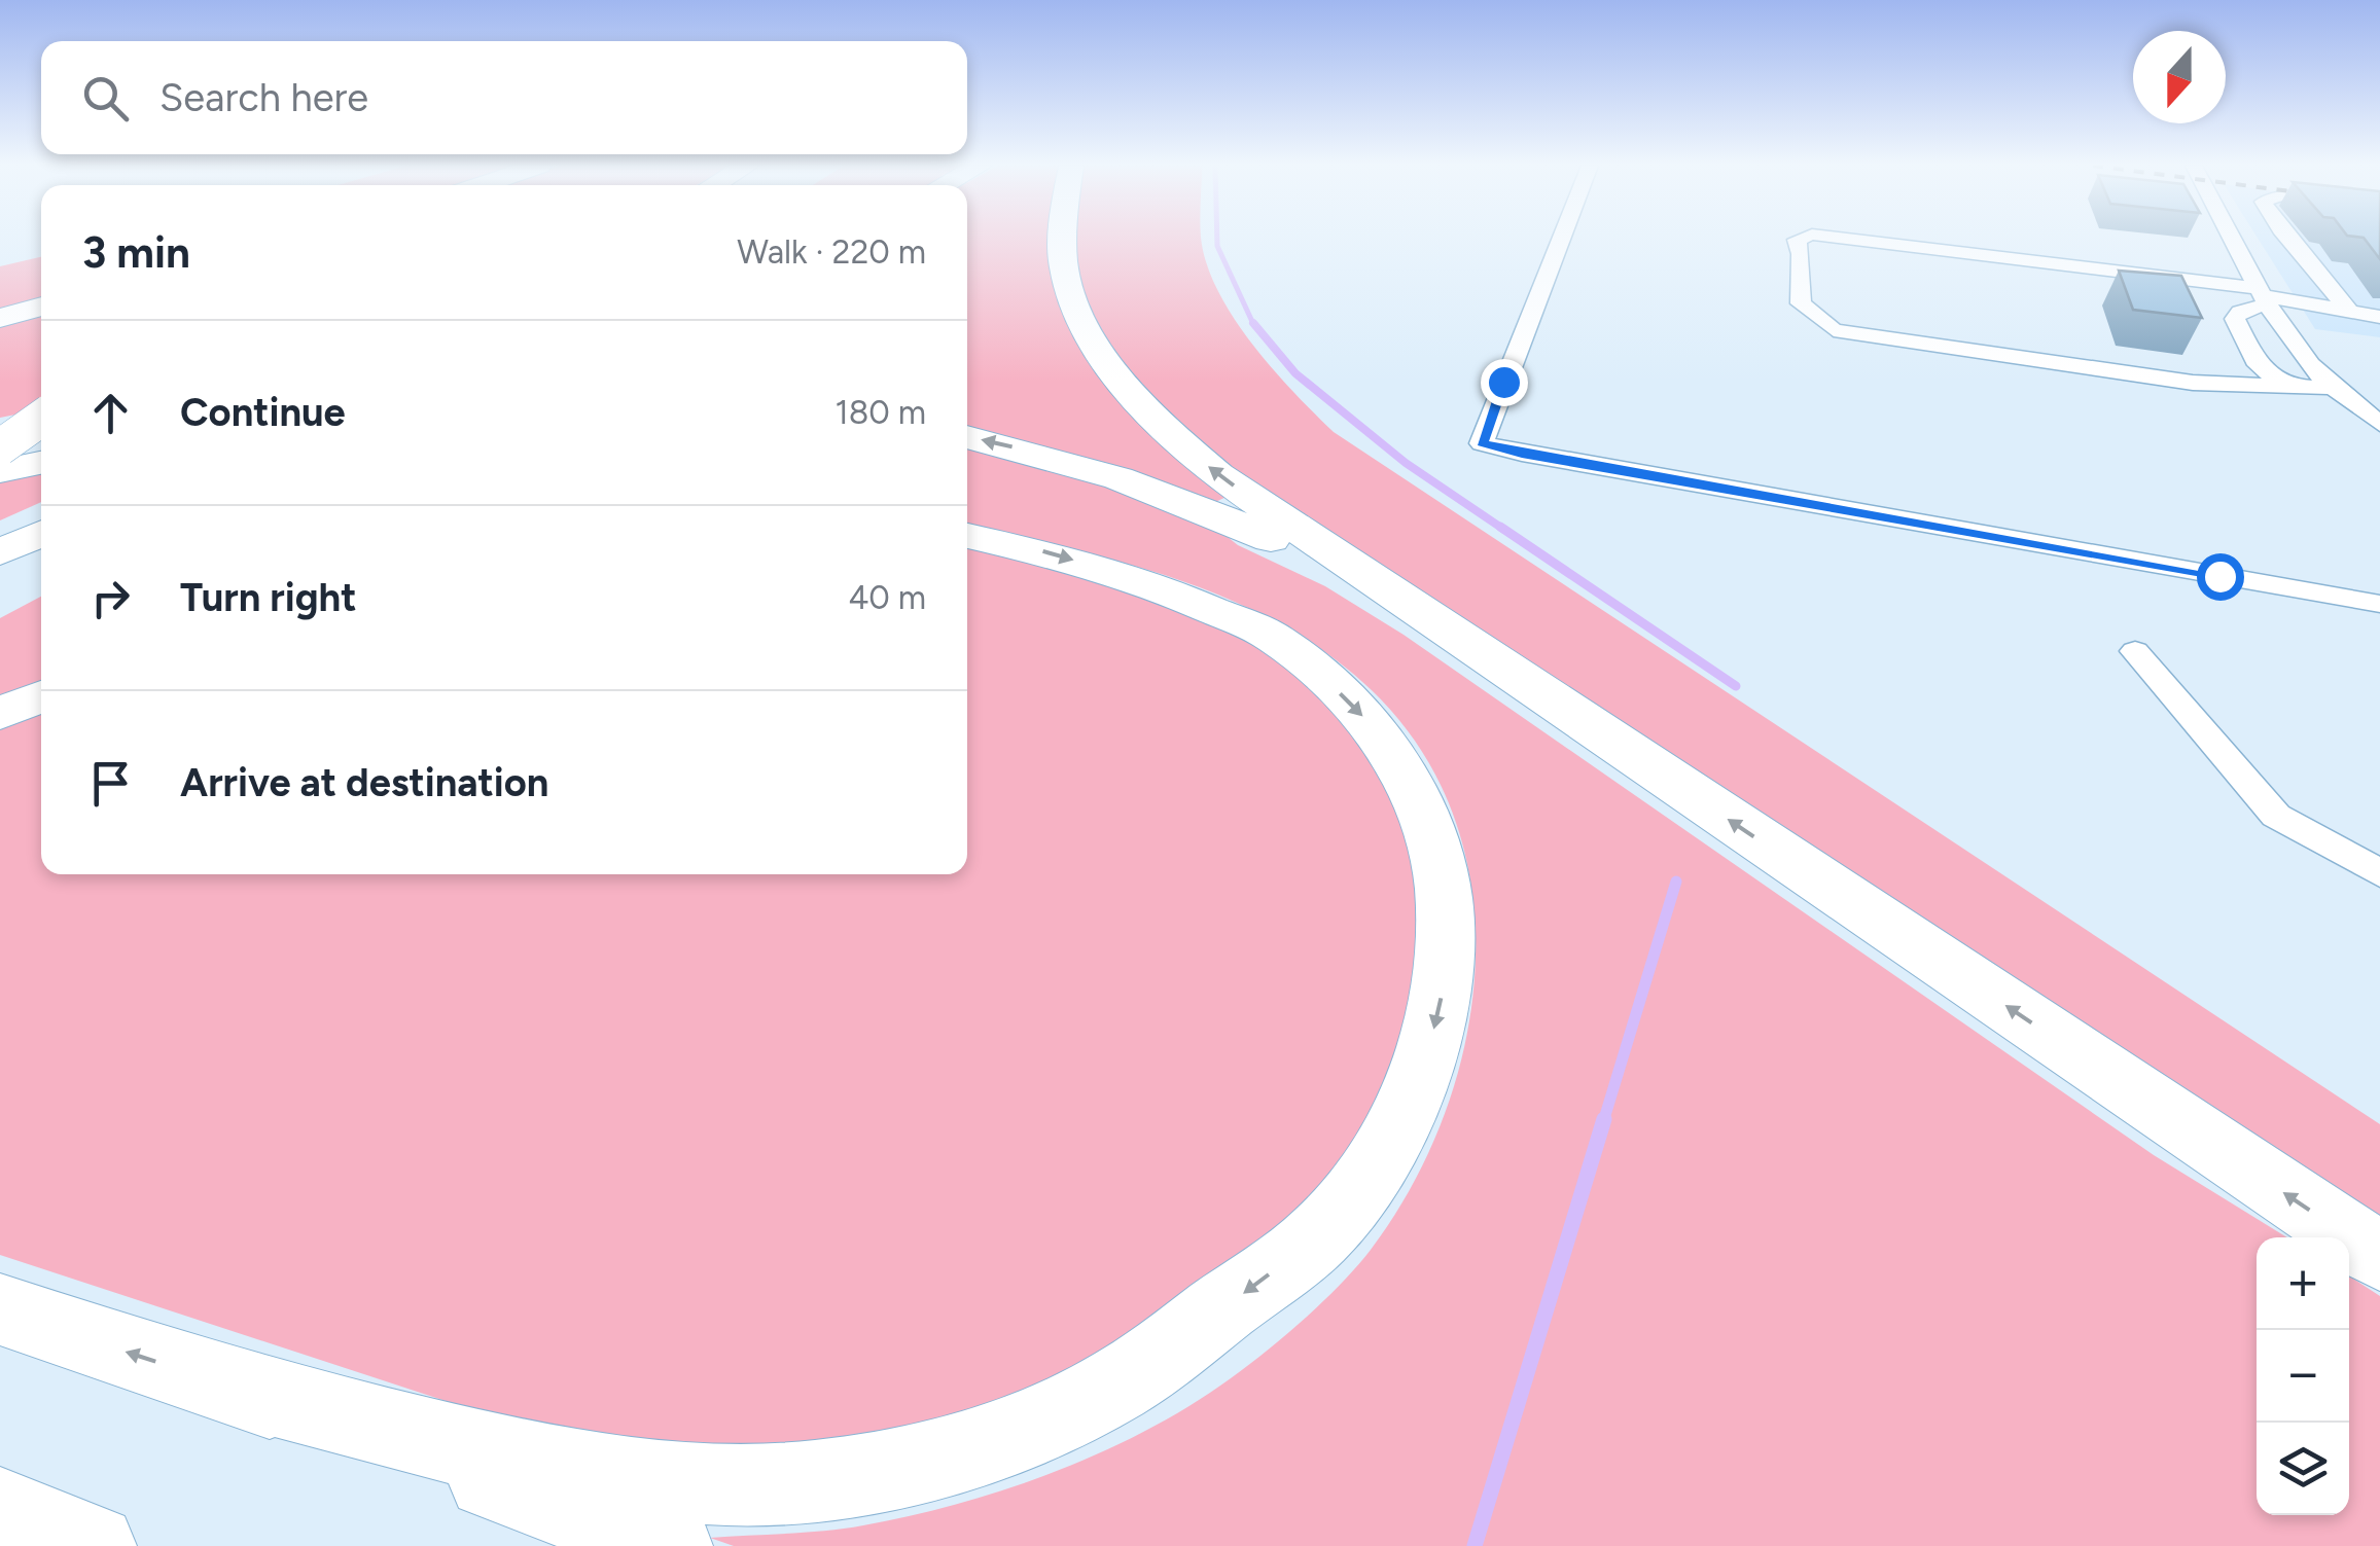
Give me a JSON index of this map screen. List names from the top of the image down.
{
  "north": "bottom",
  "page": {
    "search": "Search here",
    "heading": ["3 min", "Walk · 220 m"],
    "list": [
      ["Continue", "180 m"],
      ["Turn right", "40 m"],
      "Arrive at destination"
    ],
    "map_buttons": ["+", "−"]
  }
}
